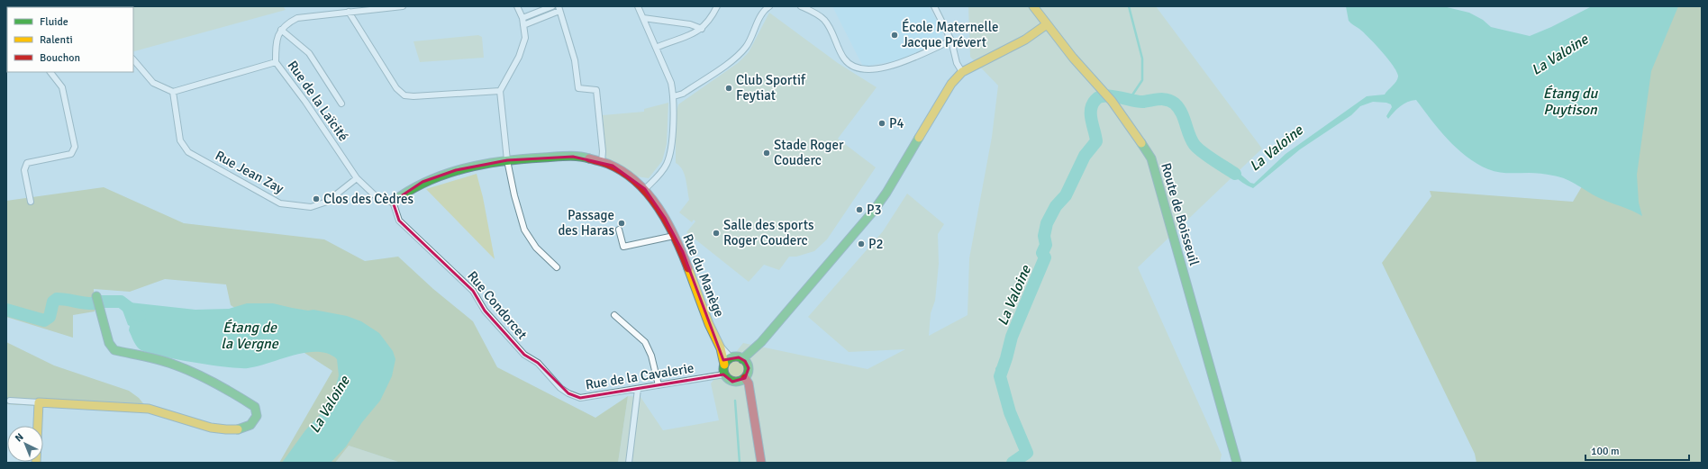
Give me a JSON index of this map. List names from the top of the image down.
{
  "streets": {
    "street": [
      "Rue de la Laïcité",
      "Rue Jean Zay",
      "Route de Boisseuil",
      "Rue du Manège",
      "Rue Condorcet",
      "Rue de la Cavalerie"
    ]
  },
  "crossings": [
    ["Rue de la Laïcité", "Rue Jean Zay"],
    ["Rue de la Laïcité", "Rue du Manège"],
    ["Rue de la Laïcité", "Rue Condorcet"],
    ["Rue du Manège", "Rue Condorcet"],
    ["Rue du Manège", "Rue de la Cavalerie"],
    ["Rue Condorcet", "Rue de la Cavalerie"]
  ],
  "water": ["La Valoine", "Étang du Puytison", "Étang de la Vergne"],
  "places": [
    "École Maternelle Jacque Prévert",
    "Club Sportif Feytiat",
    "P4",
    "Stade Roger Couderc",
    "Clos des Cèdres",
    "P3",
    "Passage des Haras",
    "Salle des sports Roger Couderc",
    "P2"
  ],
  "legend": ["Fluide", "Ralenti", "Bouchon"],
  "scale_bar": "100 m",
  "north": "top left"
}
